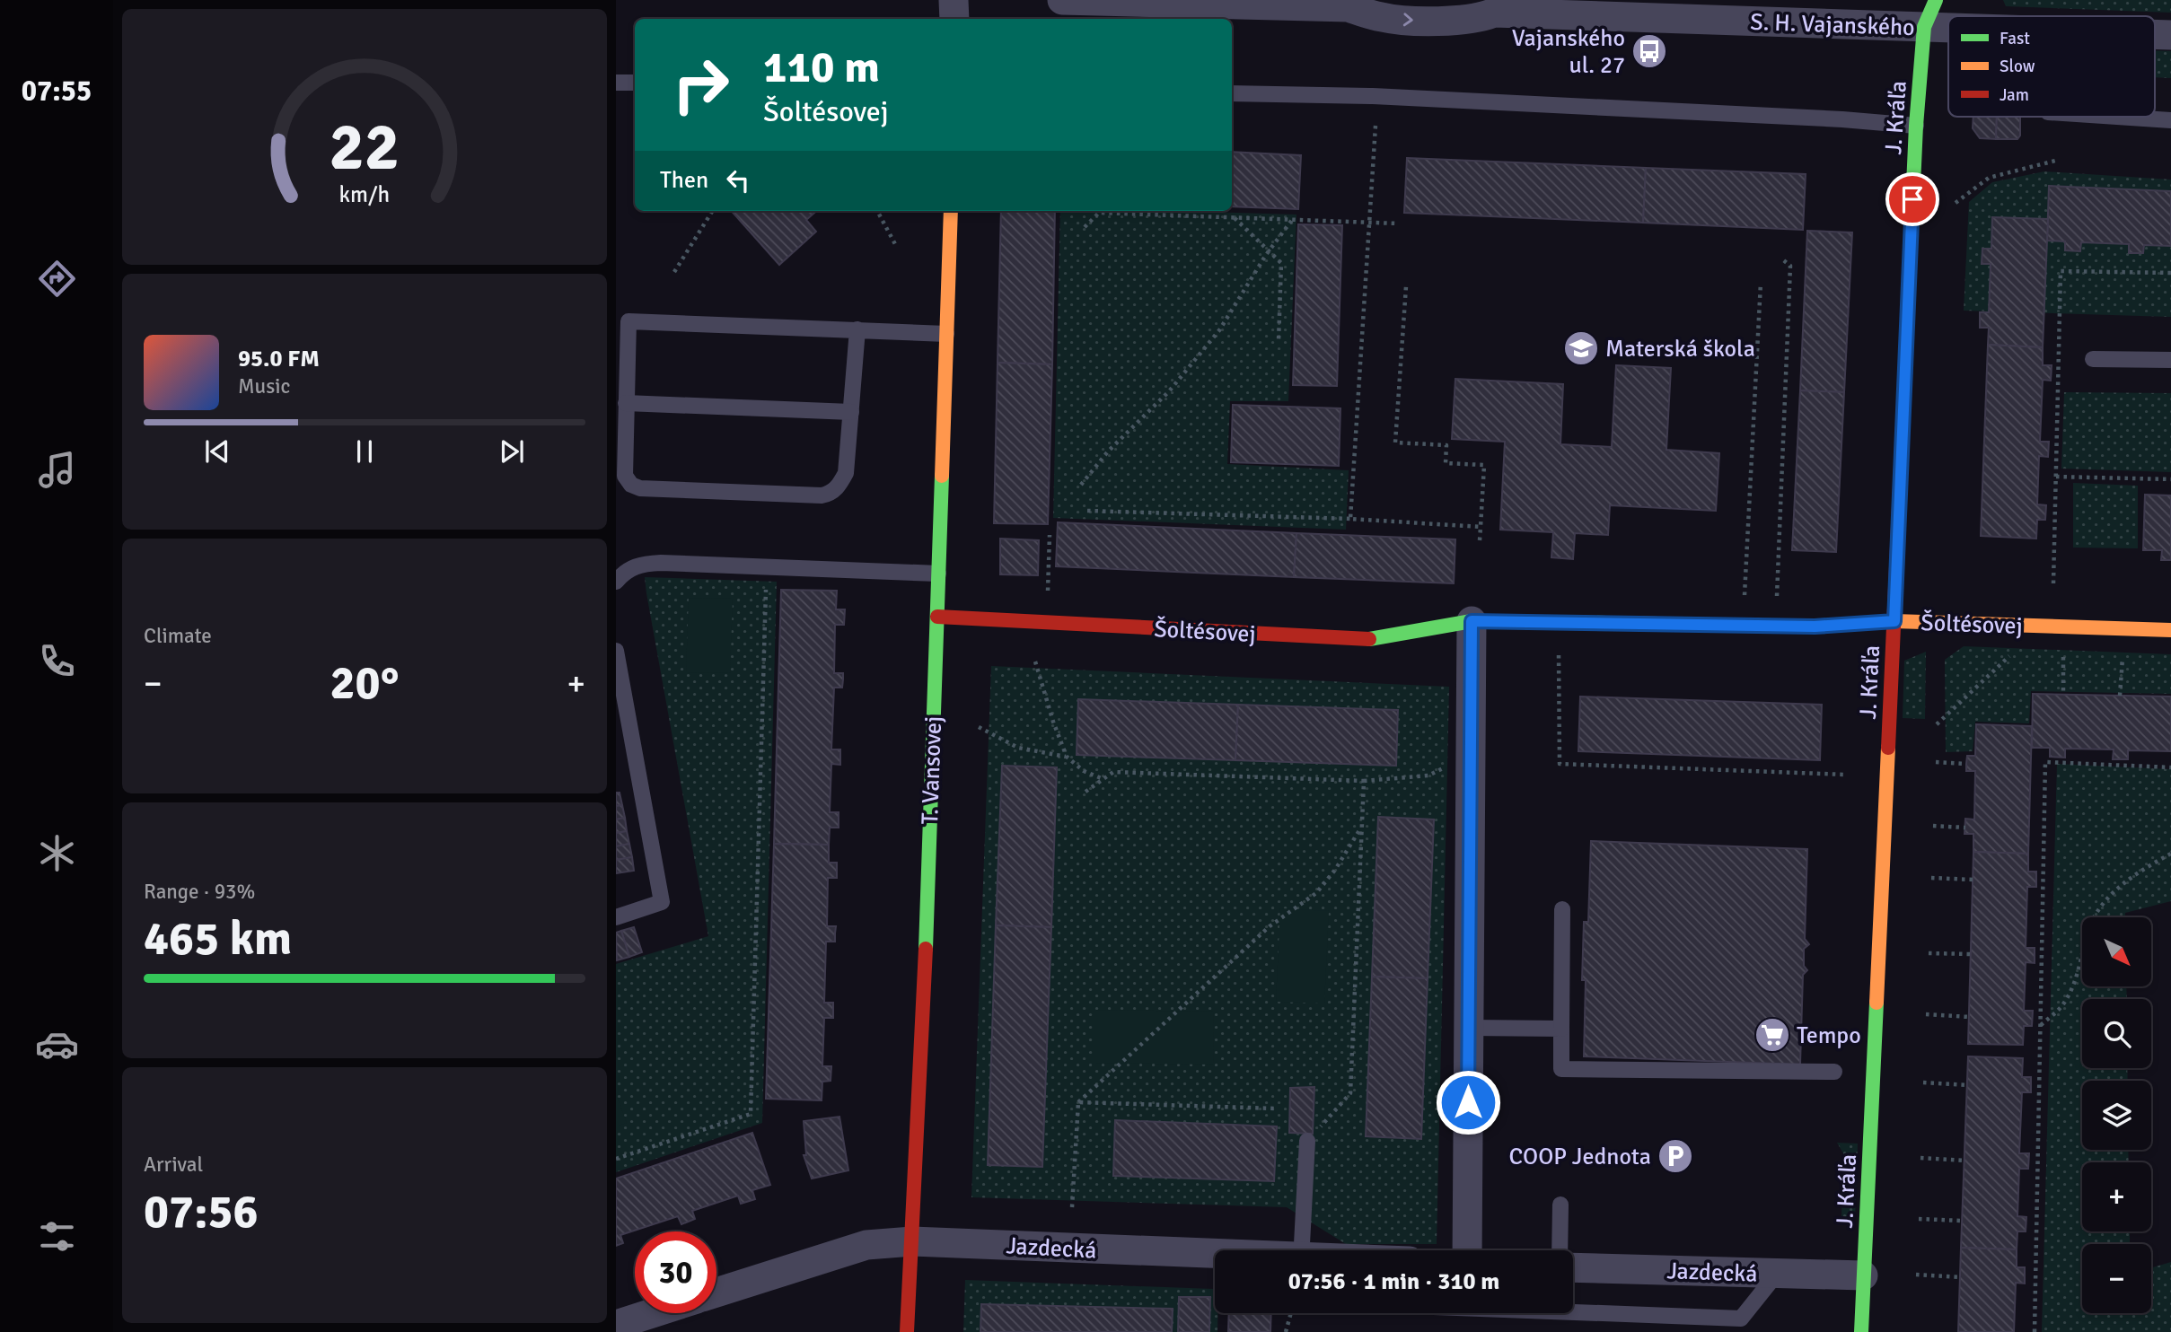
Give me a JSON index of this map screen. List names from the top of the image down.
{
  "streets": {
    "street": [
      "S. H. Vajanského",
      "J. Kráľa",
      "Šoltésovej",
      "T. Vansovej",
      "Jazdecká"
    ]
  },
  "crossings": [
    ["S. H. Vajanského", "J. Kráľa"],
    ["J. Kráľa", "Šoltésovej"],
    ["J. Kráľa", "Jazdecká"],
    ["Šoltésovej", "T. Vansovej"],
    ["T. Vansovej", "Jazdecká"]
  ],
  "places": {
    "bus stop": ["Vajanského ul. 27"],
    "school or university": ["Materská škola"],
    "supermarket": ["Tempo"],
    "parking": ["COOP Jednota"]
  },
  "legend": ["Fast", "Slow", "Jam"],
  "north": "bottom right",
  "page": {
    "tabs": "07:55",
    "turn": ["110 m", "Šoltésovej"],
    "then": "Then",
    "song": ["95.0 FM", "Music"],
    "tile": [
      "Climate",
      ["Range · 93%", "465 km"],
      ["Arrival", "07:56"]
    ],
    "heat": ["−", "20°", "+"],
    "map_buttons": ["+", "−"],
    "limit": "30",
    "trip": "07:56 · 1 min · 310 m",
    "gauge": ["22", "km/h"]
  }
}
